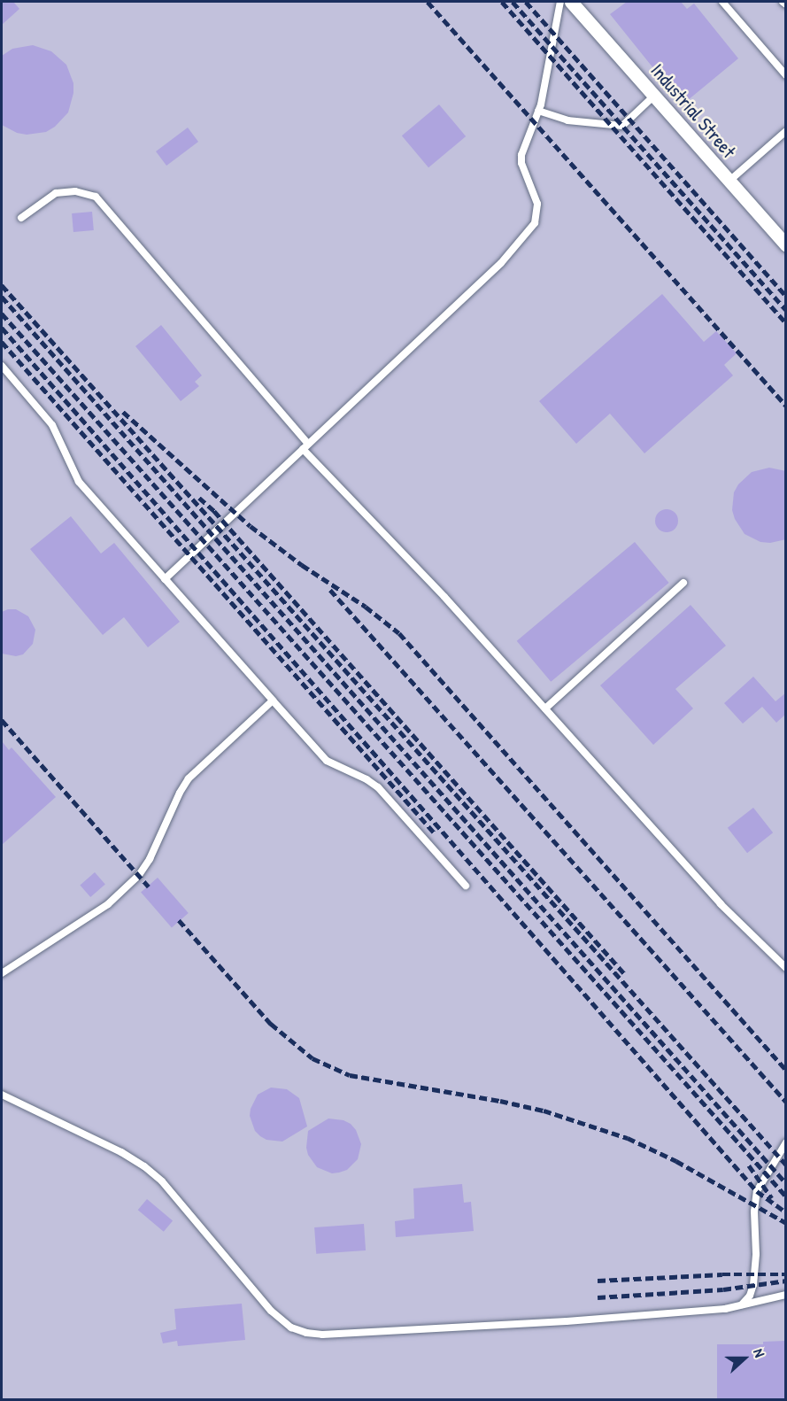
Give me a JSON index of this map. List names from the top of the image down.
{
  "streets": {
    "street": ["Industrial Street"]
  },
  "north": "right"
}
